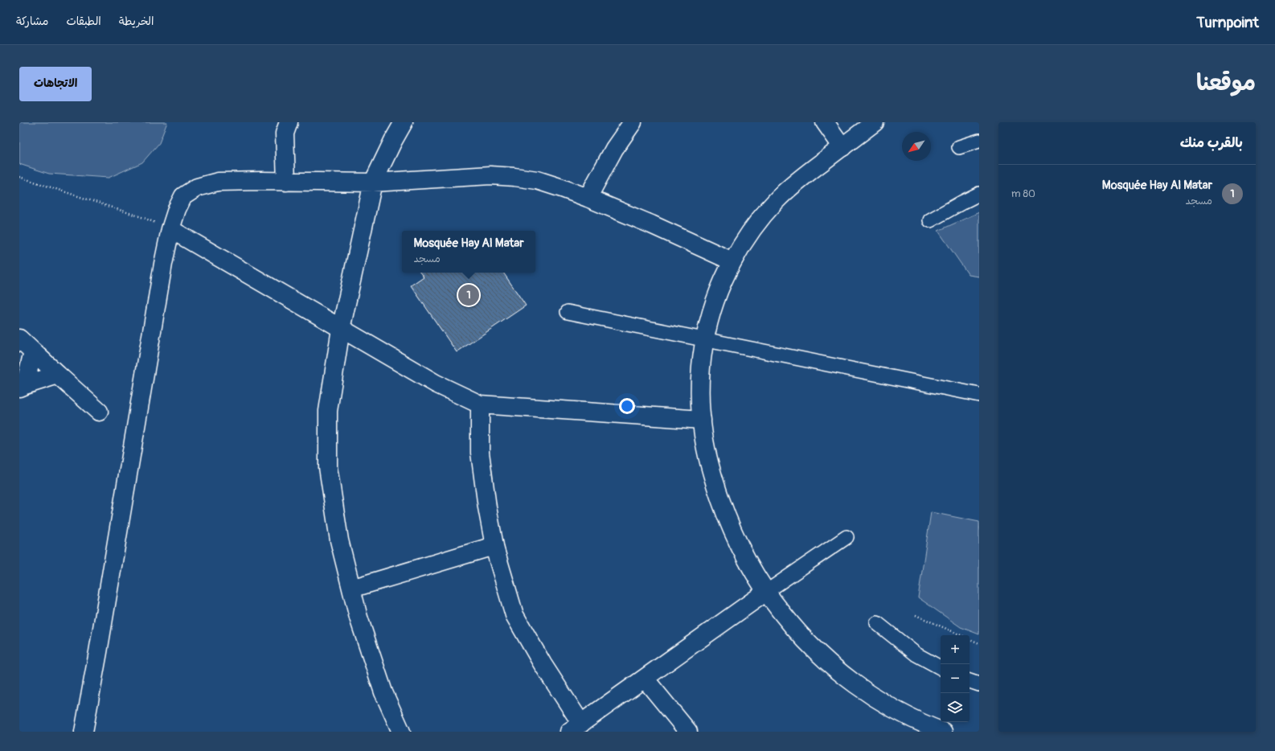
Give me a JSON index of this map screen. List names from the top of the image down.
{
  "north": "bottom left",
  "page": {
    "header": "Turnpoint",
    "nav": ["الخريطة", "الطبقات", "مشاركة"],
    "title": "موقعنا",
    "buttons": "الاتجاهات",
    "heading": "بالقرب منك",
    "list": [
      {
        "mark": "1",
        "name": "Mosquée Hay Al Matar",
        "note": "مسجد",
        "value": "80 m"
      }
    ],
    "popup": ["Mosquée Hay Al Matar", "مسجد"],
    "pins": "1",
    "map_buttons": ["+", "−"]
  }
}
